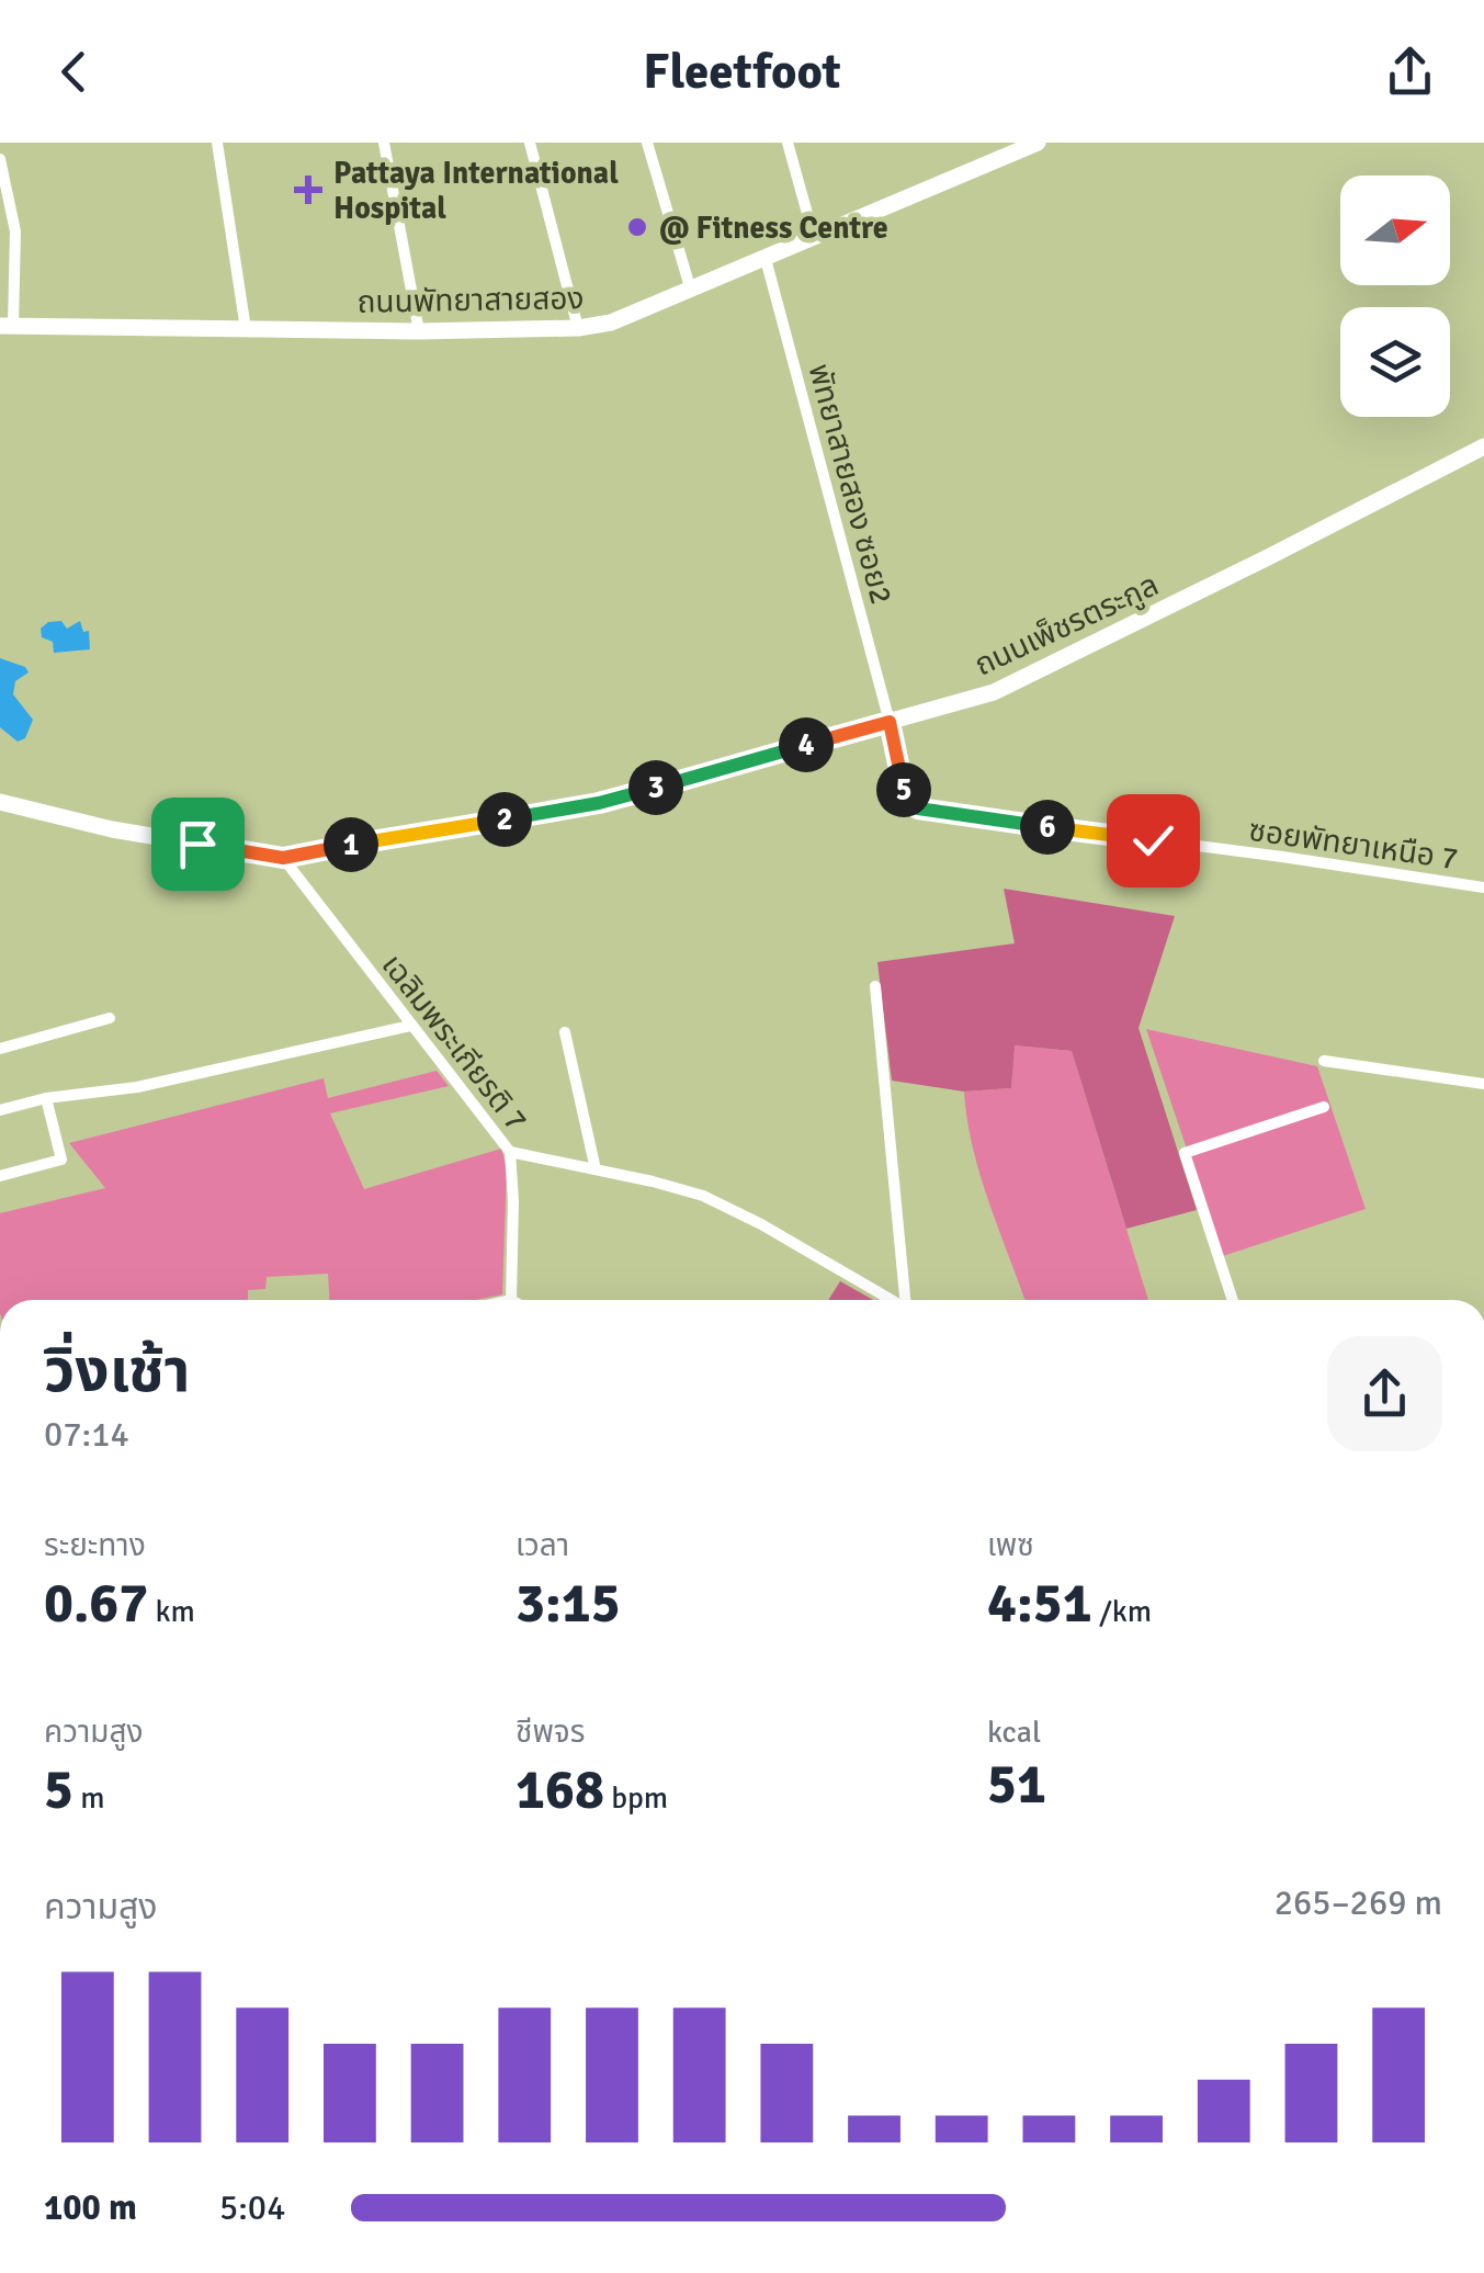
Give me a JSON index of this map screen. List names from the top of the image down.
{
  "streets": {
    "street": [
      "ถนนพัทยาสายสอง",
      "พัทยาสายสอง ซอย2",
      "ถนนเพ็ชรตระกูล",
      "ซอยพัทยาเหนือ 7",
      "เฉลิมพระเกียรติ 7"
    ]
  },
  "crossings": [
    ["ถนนพัทยาสายสอง", "พัทยาสายสอง ซอย2"],
    ["พัทยาสายสอง ซอย2", "ถนนเพ็ชรตระกูล"],
    ["พัทยาสายสอง ซอย2", "ซอยพัทยาเหนือ 7"],
    ["ถนนเพ็ชรตระกูล", "ซอยพัทยาเหนือ 7"],
    ["ถนนเพ็ชรตระกูล", "เฉลิมพระเกียรติ 7"]
  ],
  "places": {
    "health": ["Pattaya International Hospital"],
    "other": ["@ Fitness Centre"]
  },
  "north": "right",
  "page": {
    "header": "Fleetfoot",
    "pins": [
      "4",
      "3",
      "5",
      "2",
      "6",
      "1"
    ],
    "heading": ["วิ่งเช้า", "07:14"],
    "stats": [
      ["ระยะทาง", "0.67 km"],
      ["เวลา", "3:15"],
      ["เพซ", "4:51 /km"],
      ["ความสูง", "5 m"],
      ["ชีพจร", "168 bpm"],
      ["kcal", "51"]
    ],
    "chart": ["ความสูง", "265–269 m"],
    "list": [
      {
        "name": "100 m",
        "note": "5:04"
      }
    ]
  }
}
